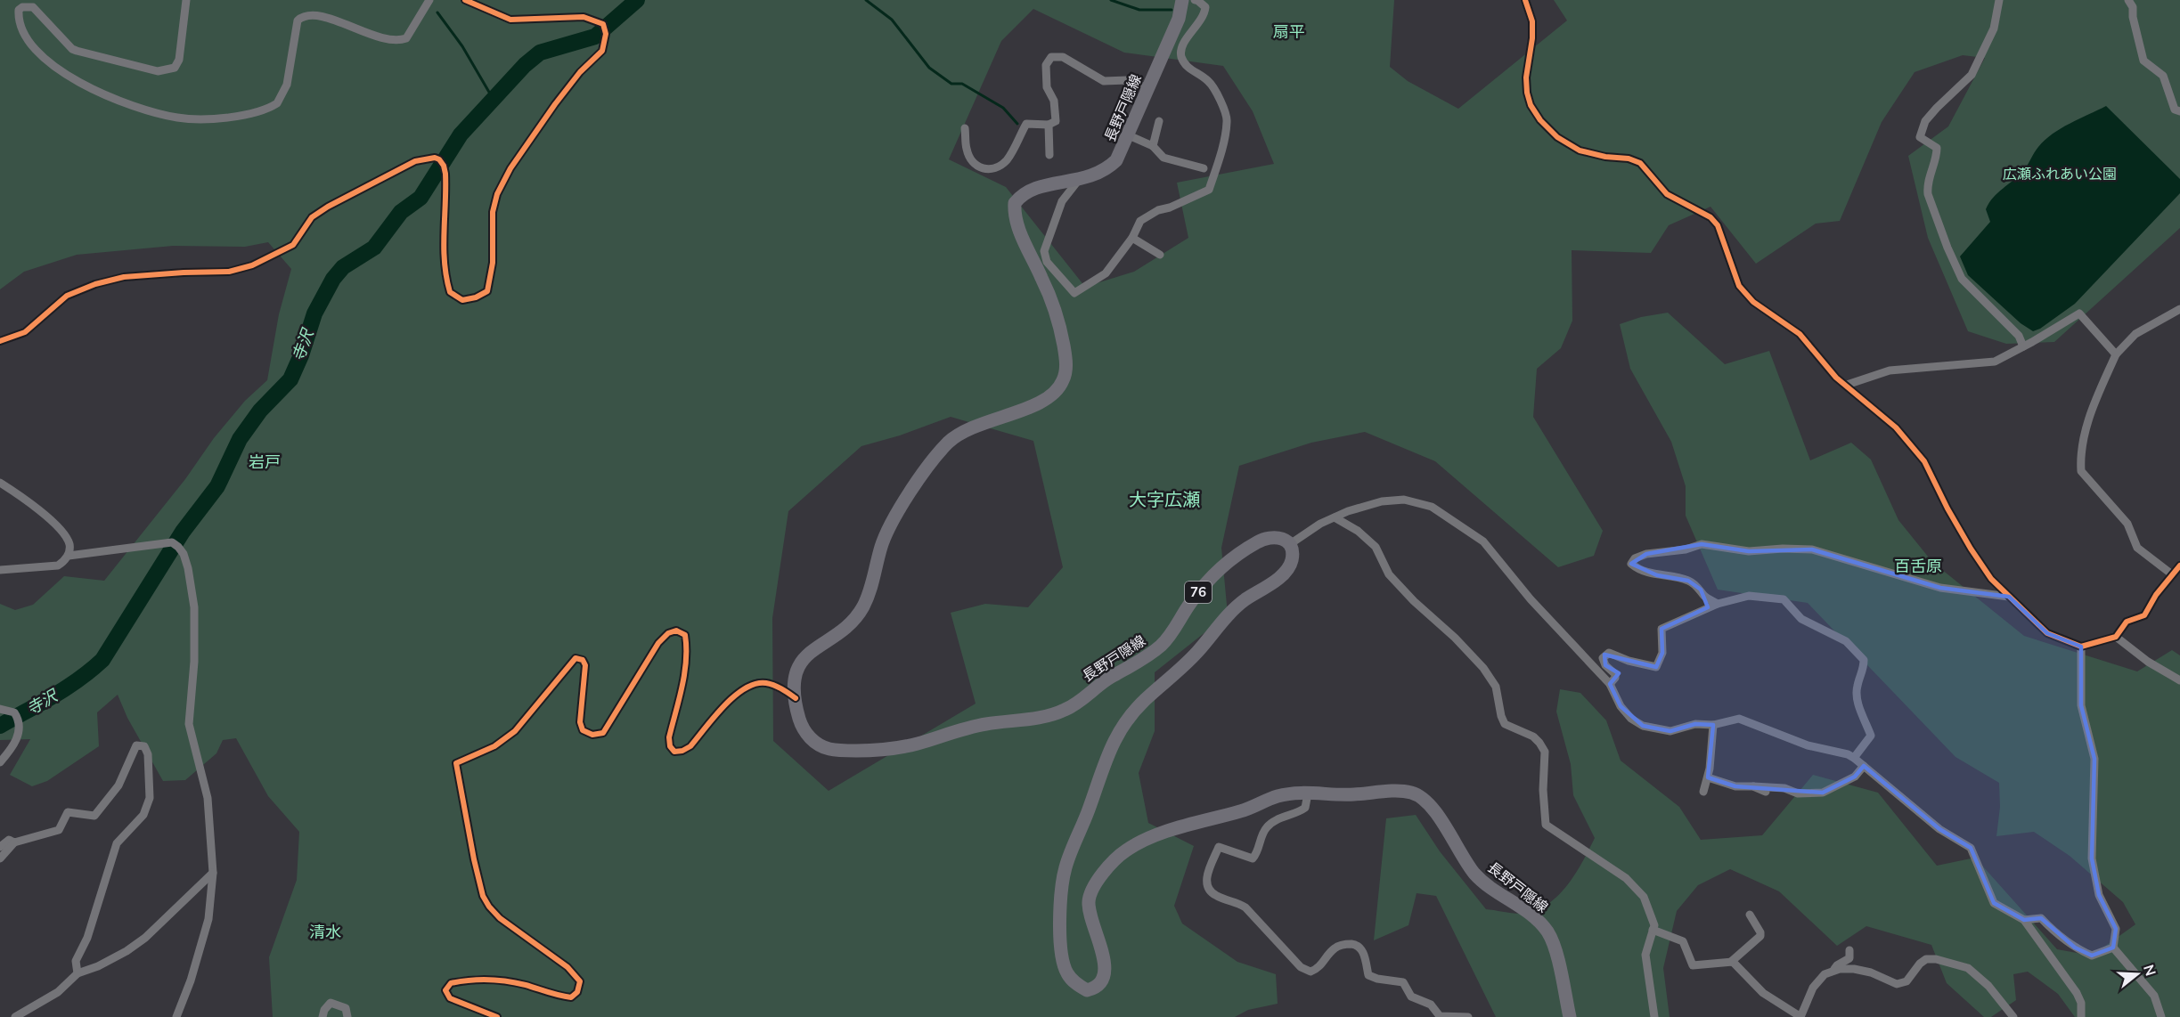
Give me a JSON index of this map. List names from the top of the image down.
{
  "streets": {
    "main road": ["長野戸隠線", "76"]
  },
  "districts": [
    "扇平",
    "岩戸",
    "大字広瀬",
    "百舌原",
    "清水"
  ],
  "water": ["寺沢"],
  "parks": ["広瀬ふれあい公園"],
  "north": "right"
}
